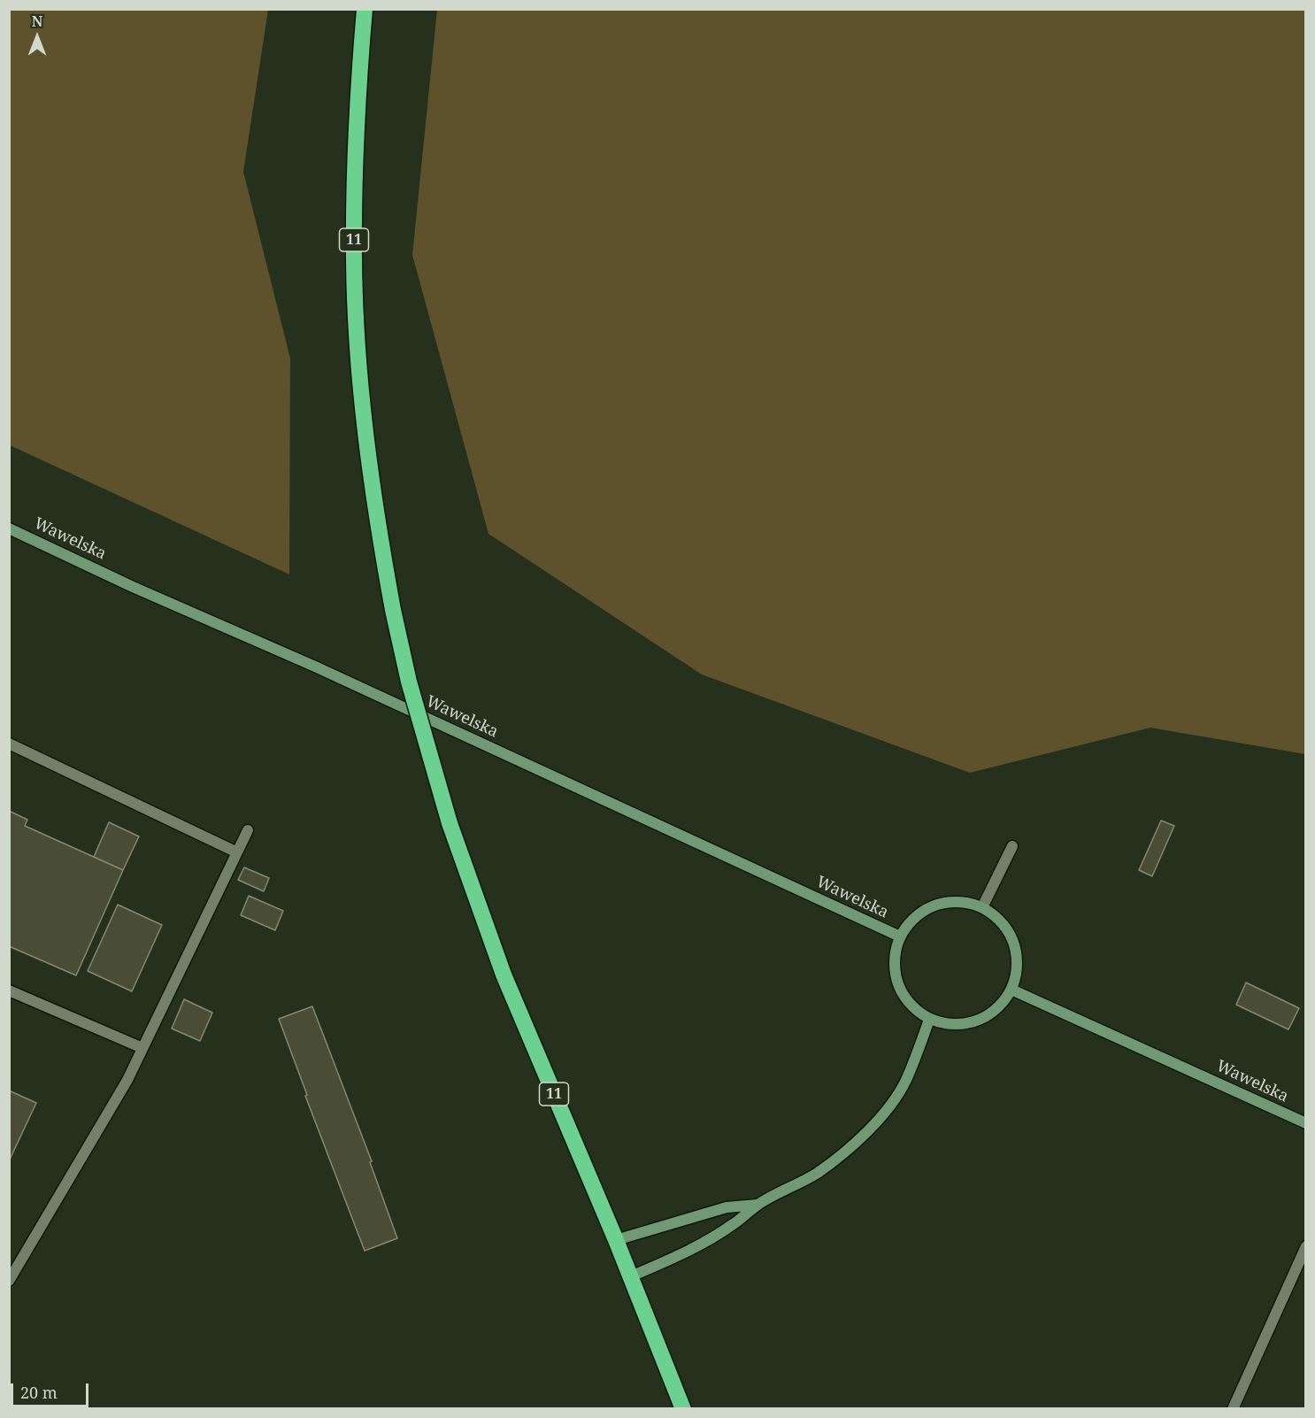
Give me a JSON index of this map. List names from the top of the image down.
{
  "streets": {
    "highway": ["11"],
    "street": ["Wawelska"]
  },
  "scale_bar": "20 m",
  "north": "top"
}
